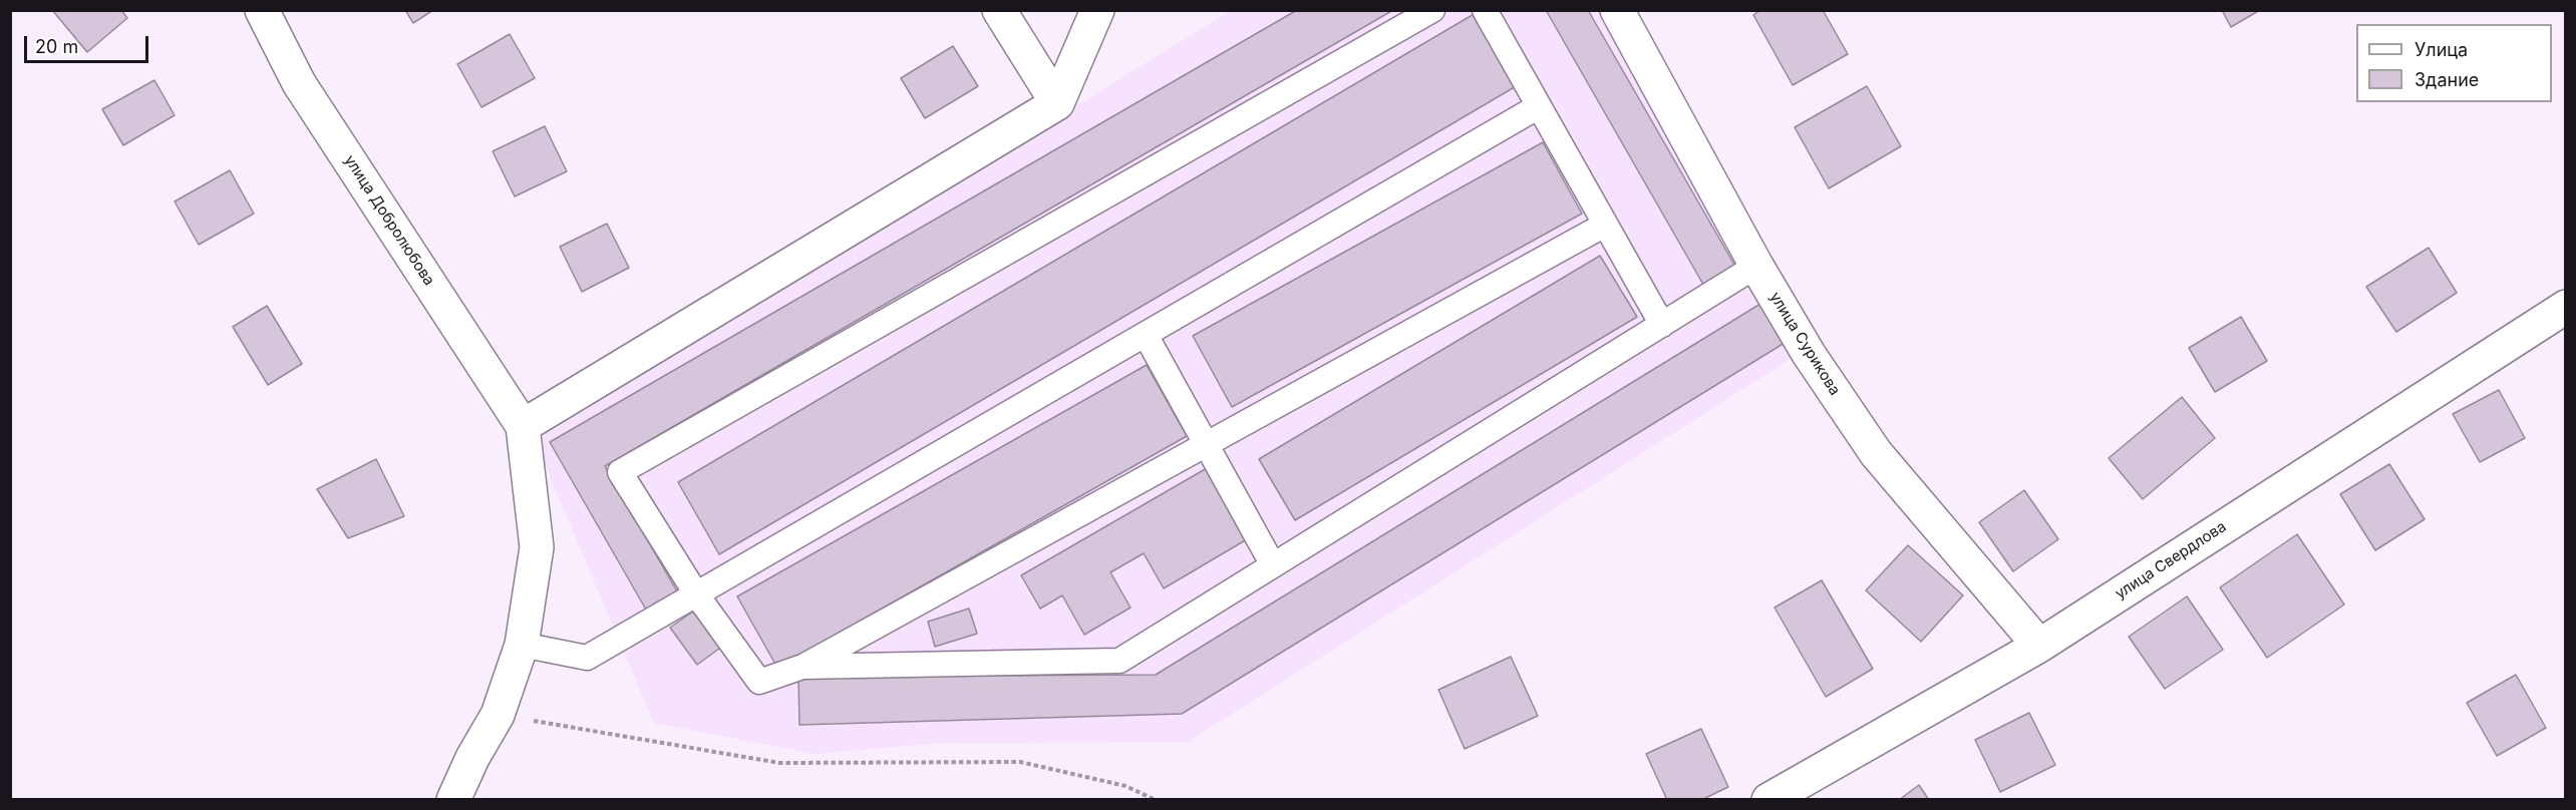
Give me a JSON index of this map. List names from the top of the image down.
{
  "streets": {
    "street": ["улица Добролюбова", "улица Сурикова", "улица Свердлова"]
  },
  "crossings": [
    ["улица Сурикова", "улица Свердлова"]
  ],
  "legend": ["Улица", "Здание"],
  "scale_bar": "20 m"
}
